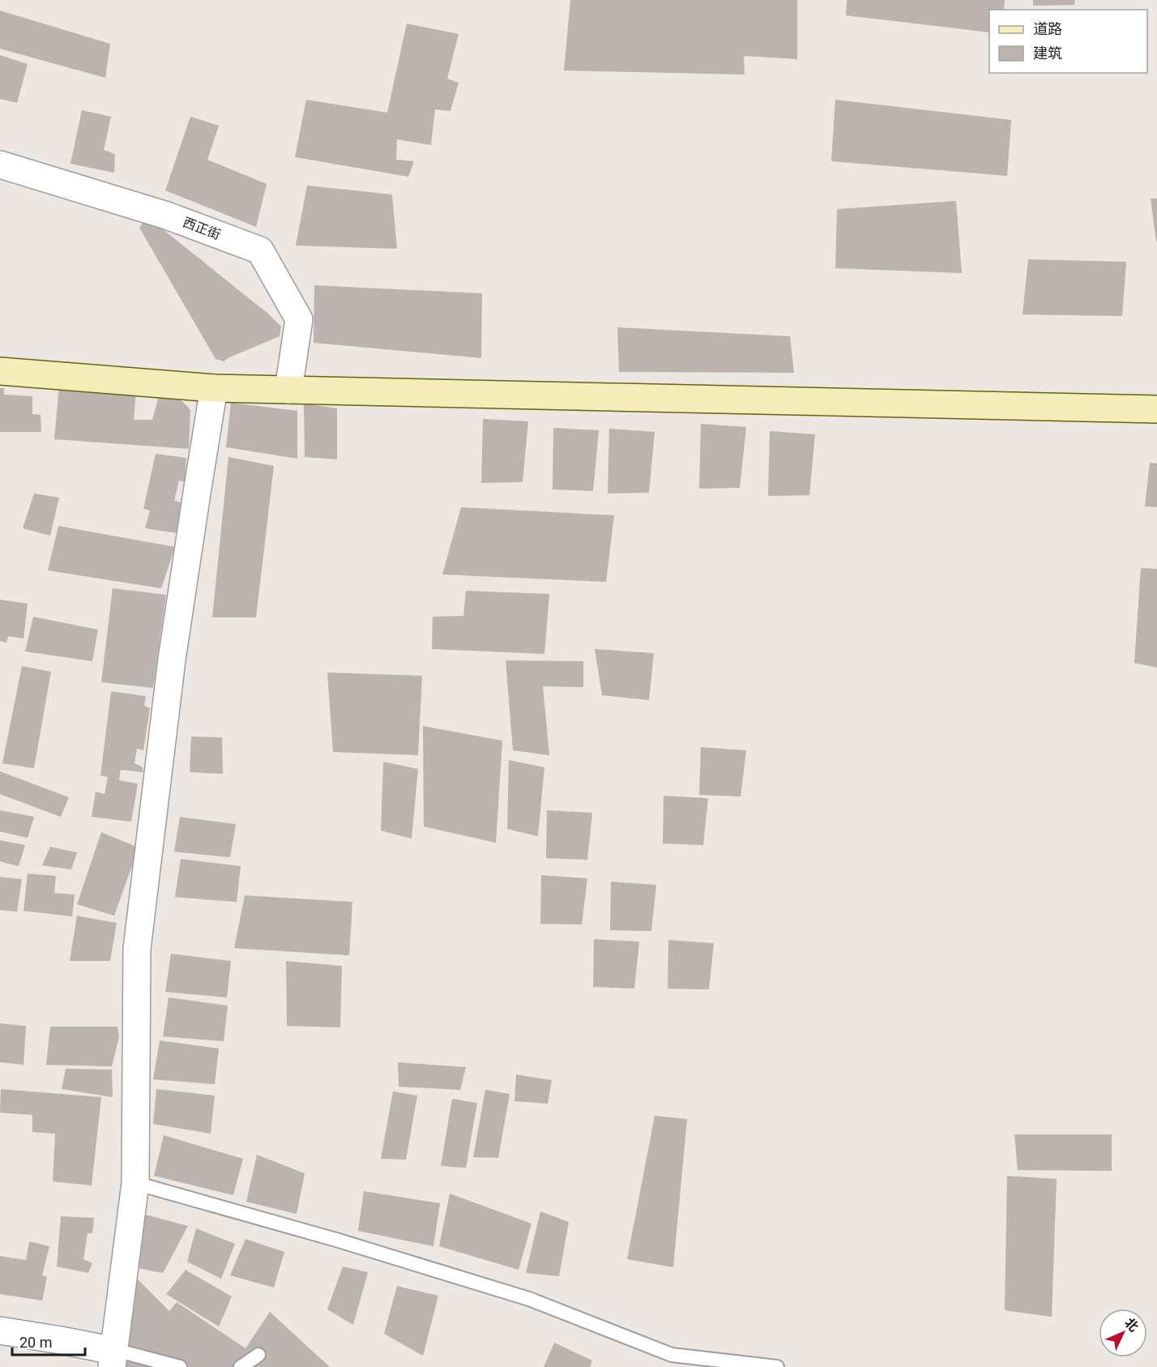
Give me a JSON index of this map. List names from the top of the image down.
{
  "streets": {
    "street": ["西正街"]
  },
  "legend": ["道路", "建筑"],
  "scale_bar": "20 m",
  "north": "top right"
}
